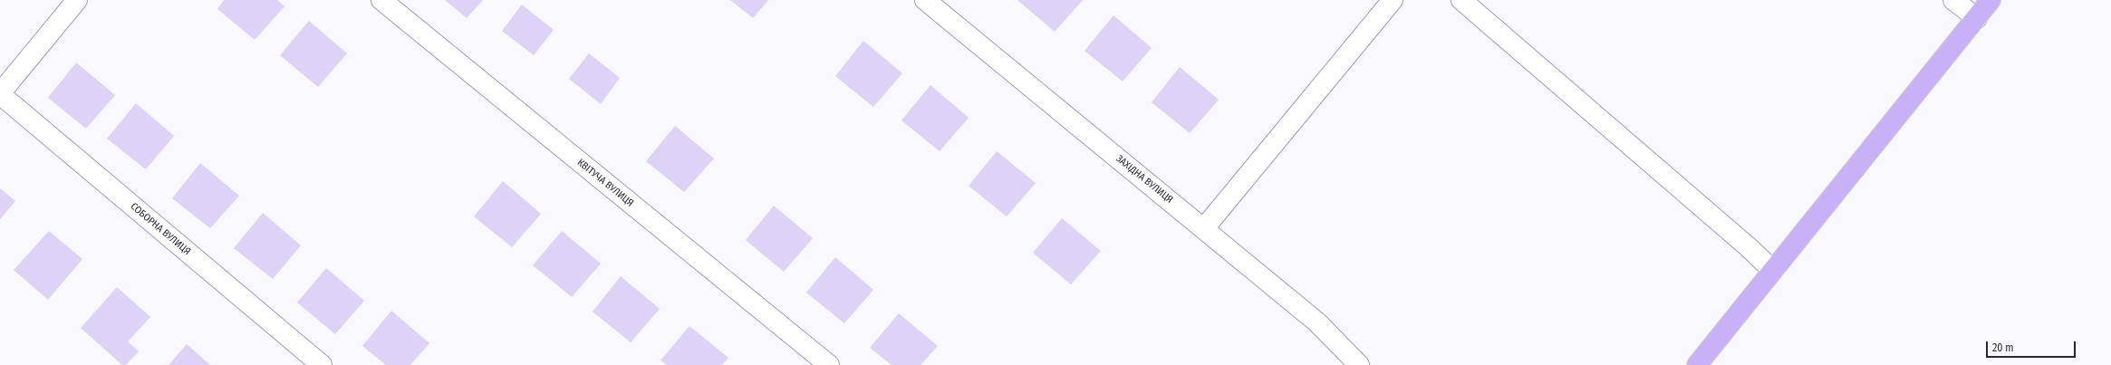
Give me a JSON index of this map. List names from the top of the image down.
{
  "streets": {
    "street": ["ЗАХІДНА ВУЛИЦЯ", "КВІТУЧА ВУЛИЦЯ", "СОБОРНА ВУЛИЦЯ"]
  },
  "scale_bar": "20 m"
}
